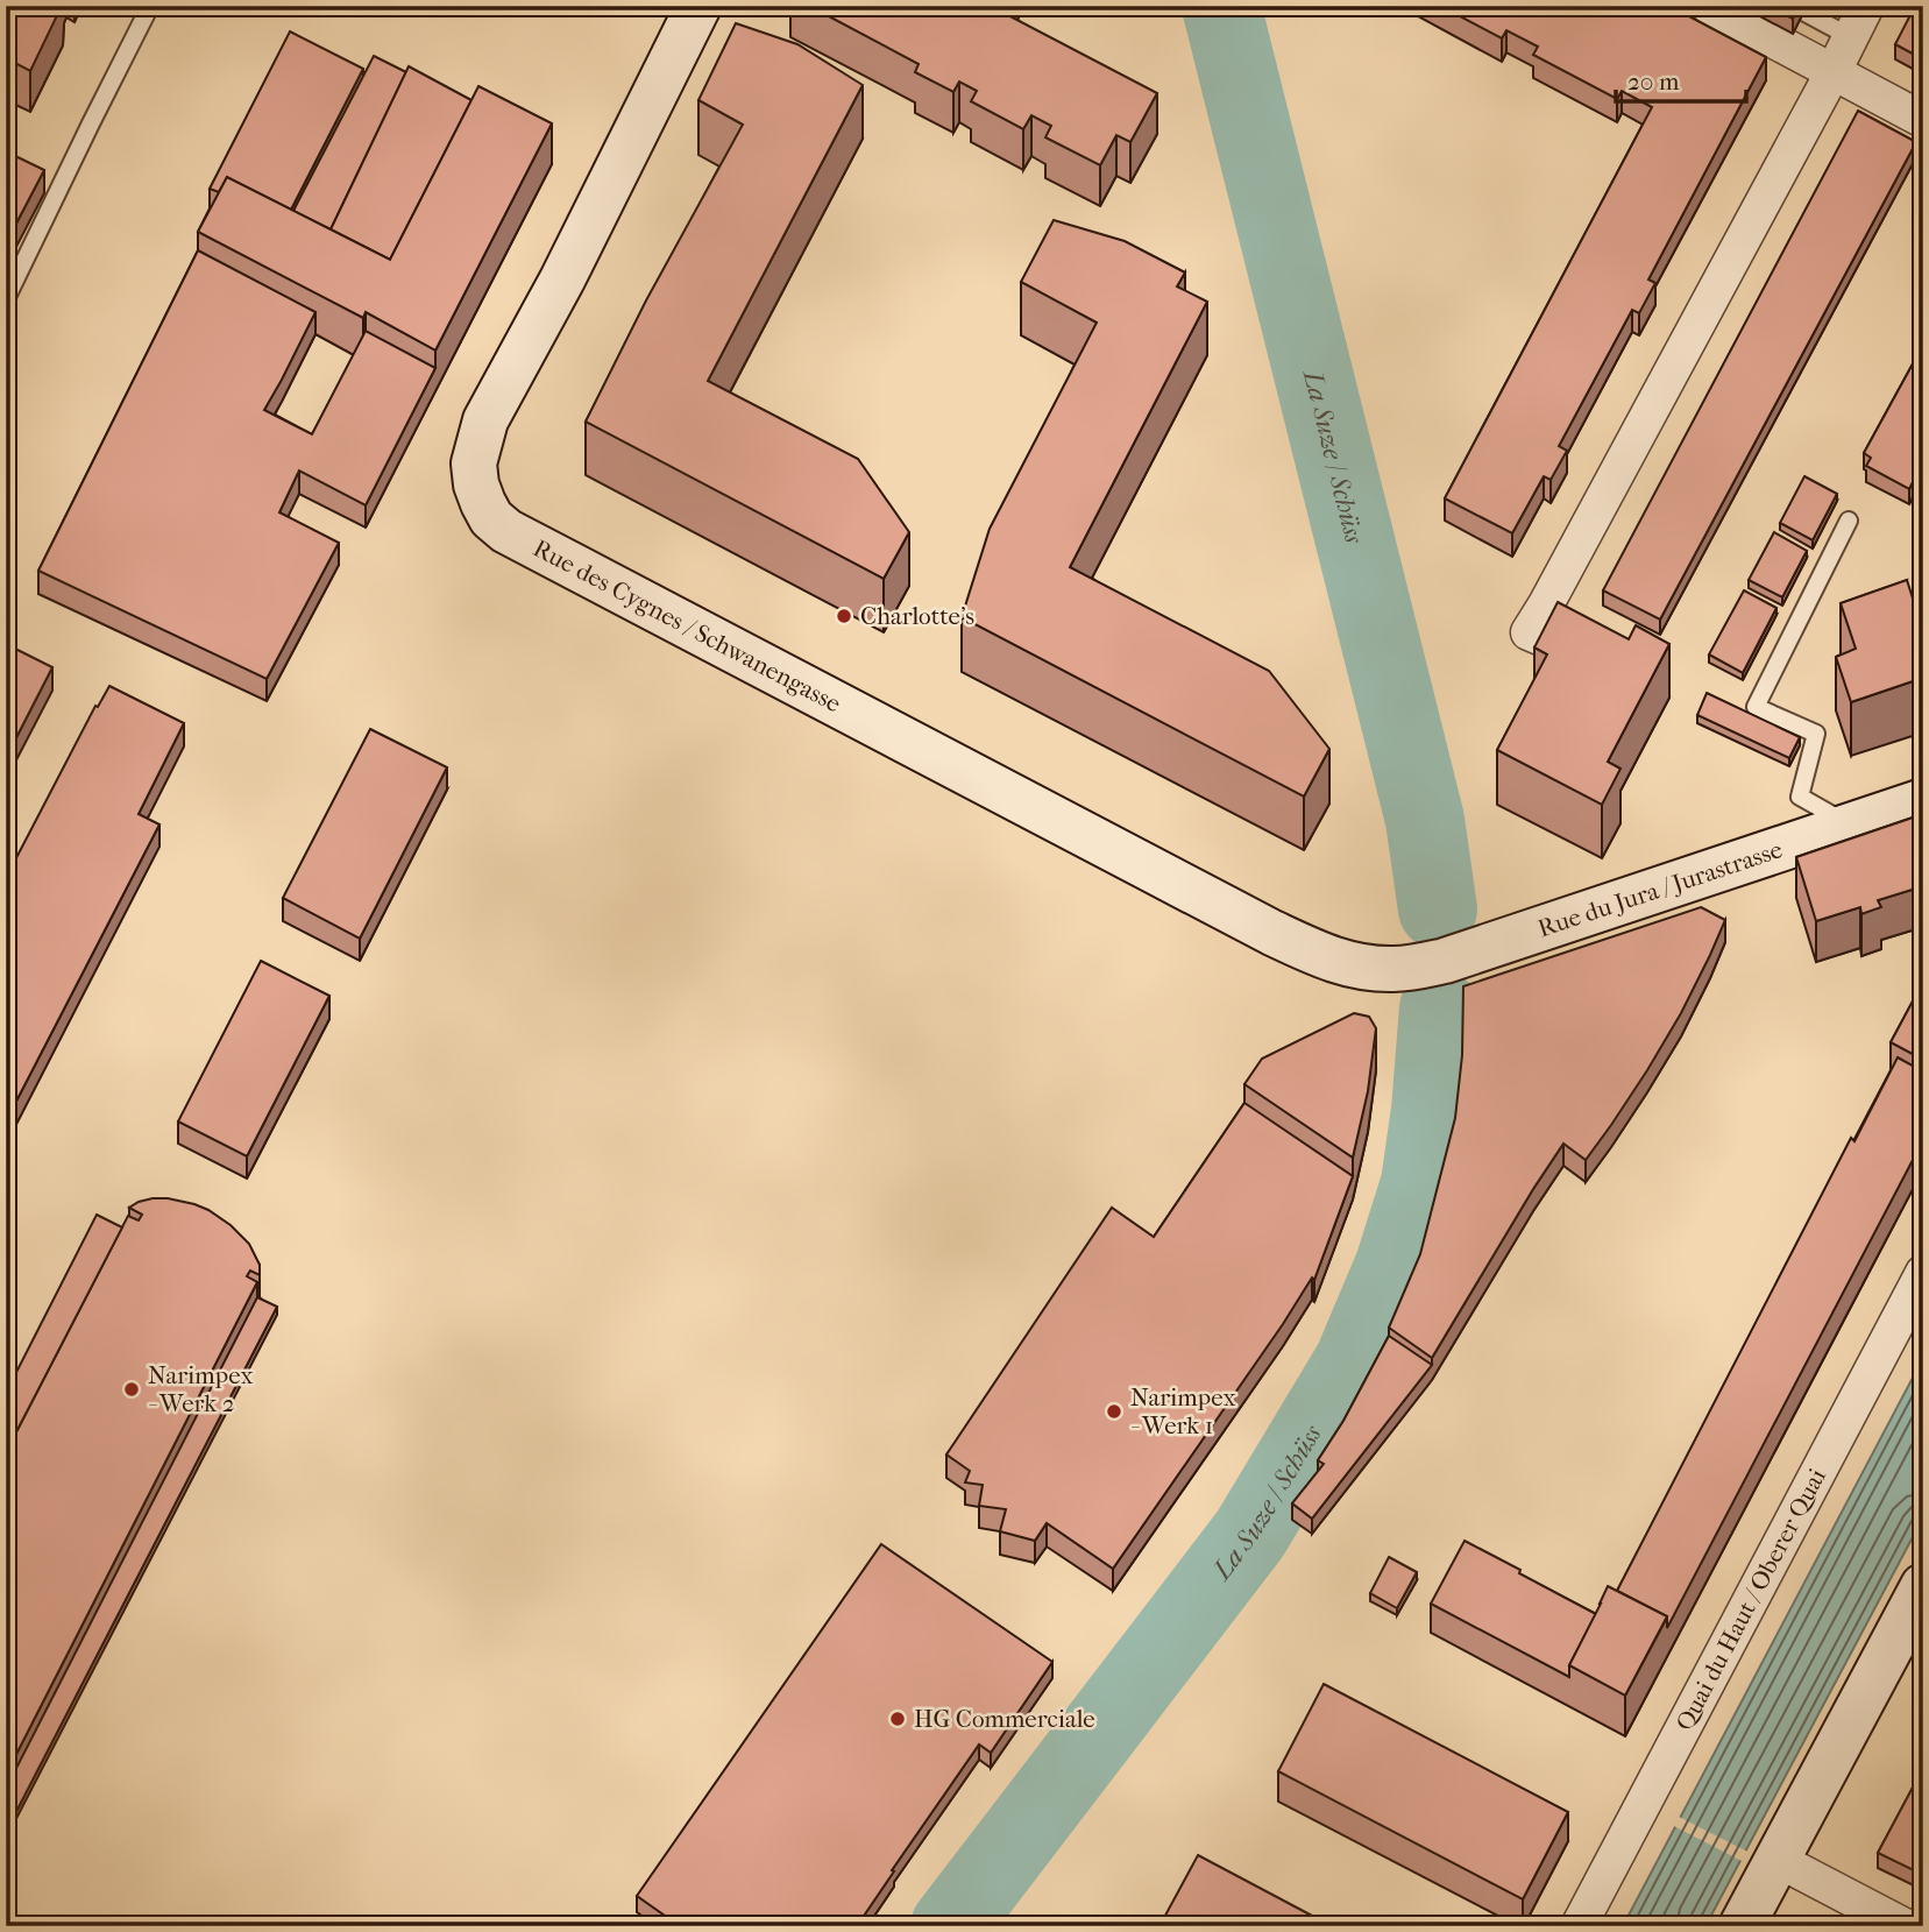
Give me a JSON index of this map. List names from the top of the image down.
{
  "streets": {
    "street": ["Rue des Cygnes / Schwanengasse", "Rue du Jura / Jurastrasse", "Quai du Haut / Oberer Quai"]
  },
  "crossings": [
    ["Rue des Cygnes / Schwanengasse", "Rue du Jura / Jurastrasse"]
  ],
  "water": ["La Suze / Schüss"],
  "places": [
    "Charlotte's",
    "Narimpex - Werk 2",
    "Narimpex - Werk 1",
    "HG Commerciale"
  ],
  "scale_bar": "20 m"
}
